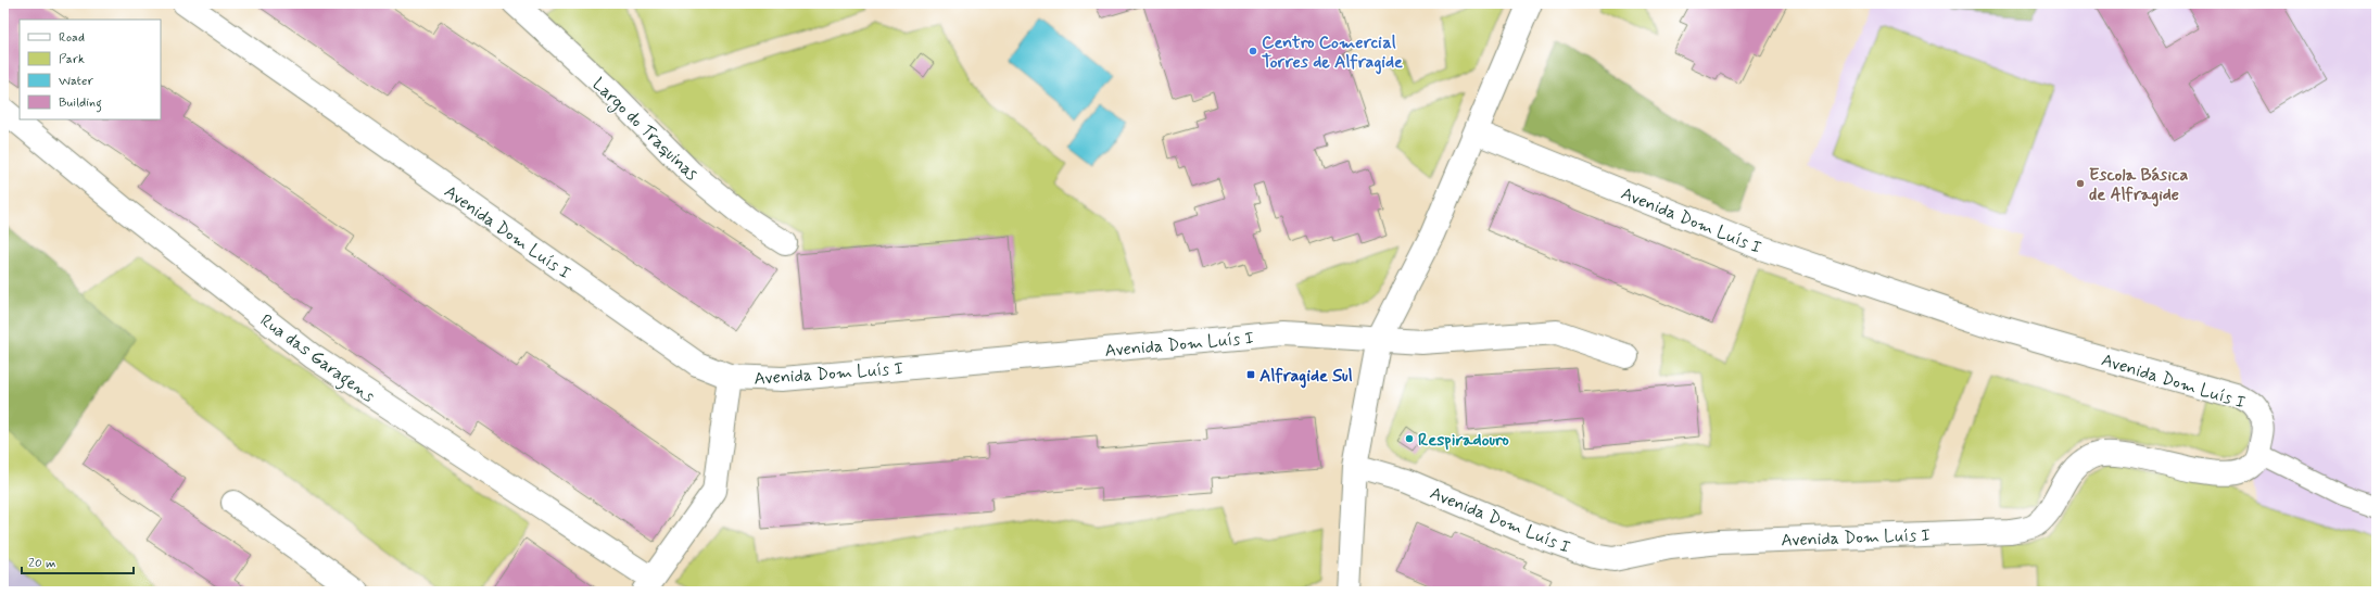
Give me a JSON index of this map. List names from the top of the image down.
{
  "streets": {
    "street": ["Largo do Traquinas", "Avenida Dom Luís I", "Rua das Garagens"]
  },
  "places": {
    "other": ["Centro Comercial Torres de Alfragide", "Escola Básica de Alfragide", "Respiradouro"],
    "transit": ["Alfragide Sul"]
  },
  "legend": [
    "Road",
    "Park",
    "Water",
    "Building"
  ],
  "scale_bar": "20 m"
}
